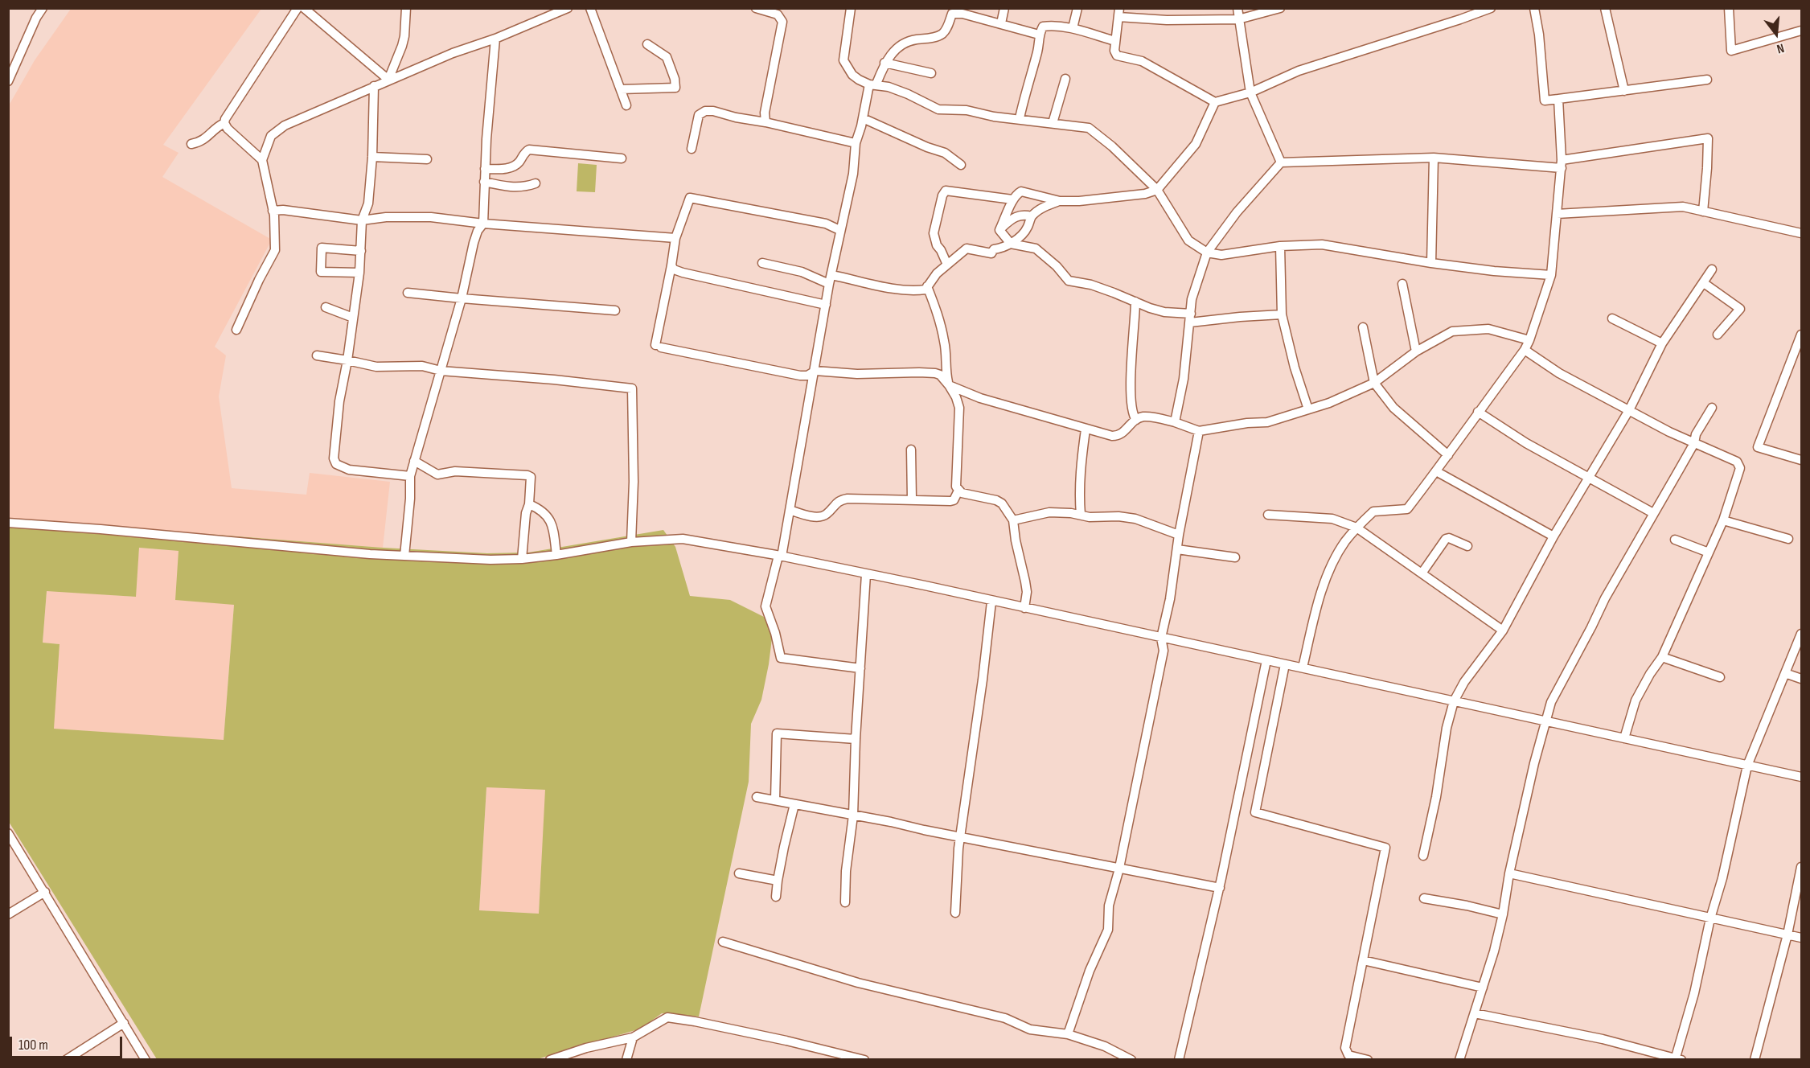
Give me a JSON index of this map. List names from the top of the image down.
{
  "scale_bar": "100 m",
  "north": "bottom"
}
